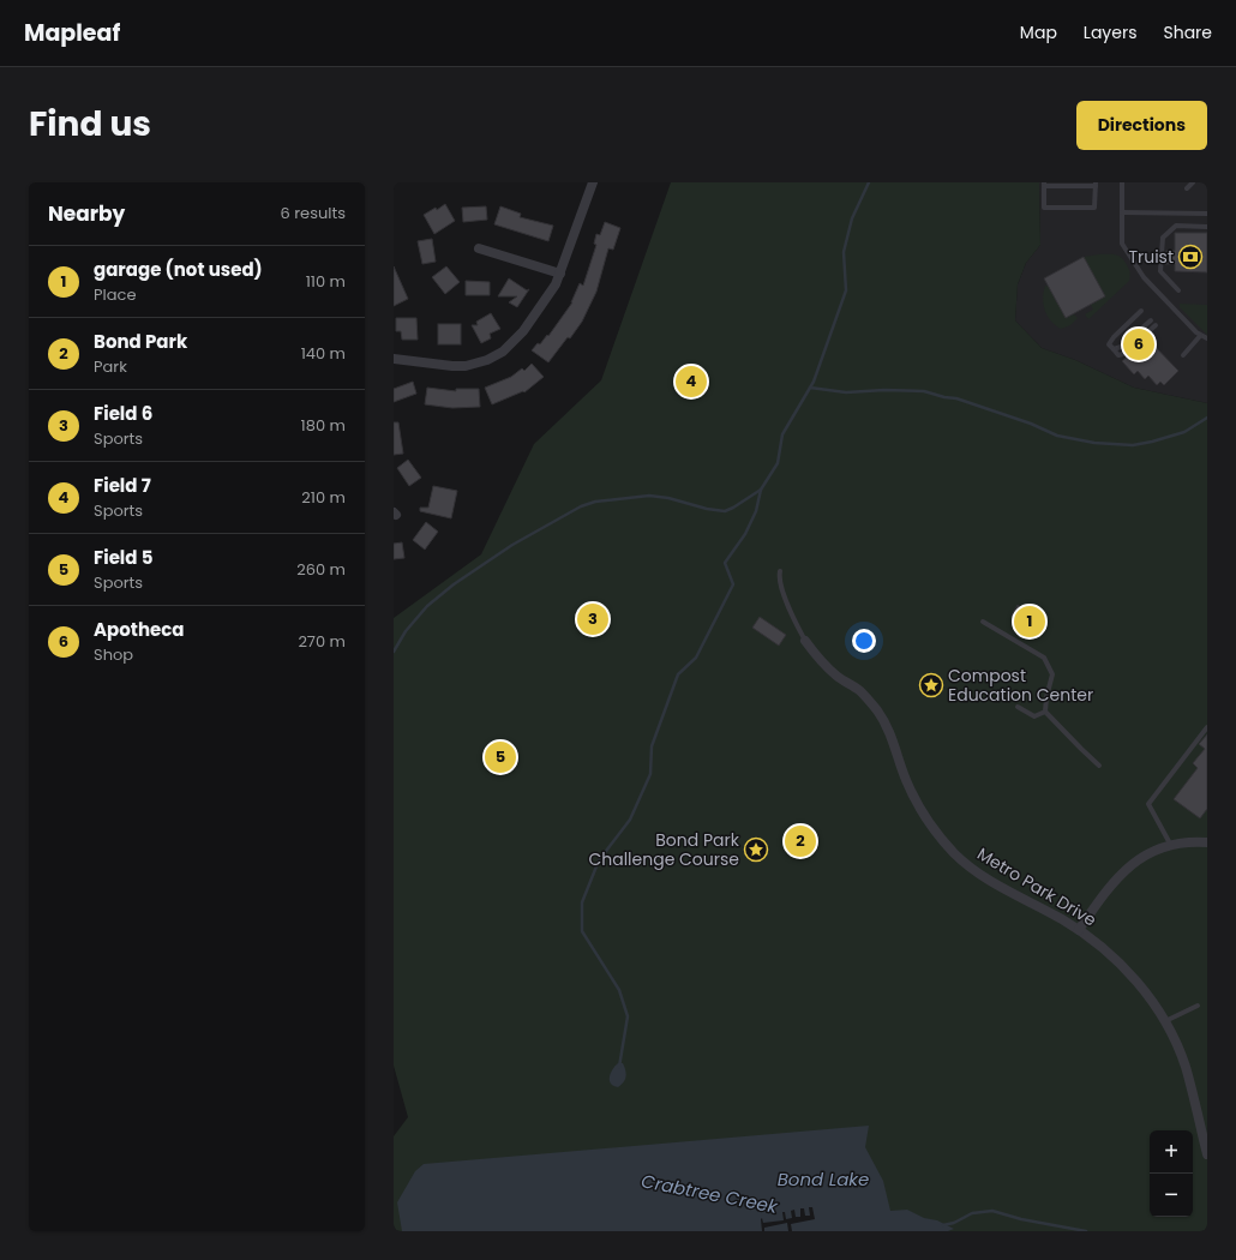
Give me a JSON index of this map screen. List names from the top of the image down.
{
  "streets": {
    "street": ["Metro Park Drive"]
  },
  "water": ["Bond Lake", "Crabtree Creek"],
  "places": {
    "bank": ["Truist"],
    "place": ["Compost Education Center", "Bond Park Challenge Course"]
  },
  "page": {
    "header": "Mapleaf",
    "nav": ["Map", "Layers", "Share"],
    "title": "Find us",
    "buttons": "Directions",
    "heading": ["Nearby", "6 results"],
    "list": [
      {
        "mark": "1",
        "name": "garage (not used)",
        "note": "Place",
        "value": "110 m"
      },
      {
        "mark": "2",
        "name": "Bond Park",
        "note": "Park",
        "value": "140 m"
      },
      {
        "mark": "3",
        "name": "Field 6",
        "note": "Sports",
        "value": "180 m"
      },
      {
        "mark": "4",
        "name": "Field 7",
        "note": "Sports",
        "value": "210 m"
      },
      {
        "mark": "5",
        "name": "Field 5",
        "note": "Sports",
        "value": "260 m"
      },
      {
        "mark": "6",
        "name": "Apotheca",
        "note": "Shop",
        "value": "270 m"
      }
    ],
    "pins": [
      "6",
      "4",
      "3",
      "1",
      "5",
      "2"
    ],
    "map_buttons": ["+", "−"]
  }
}
